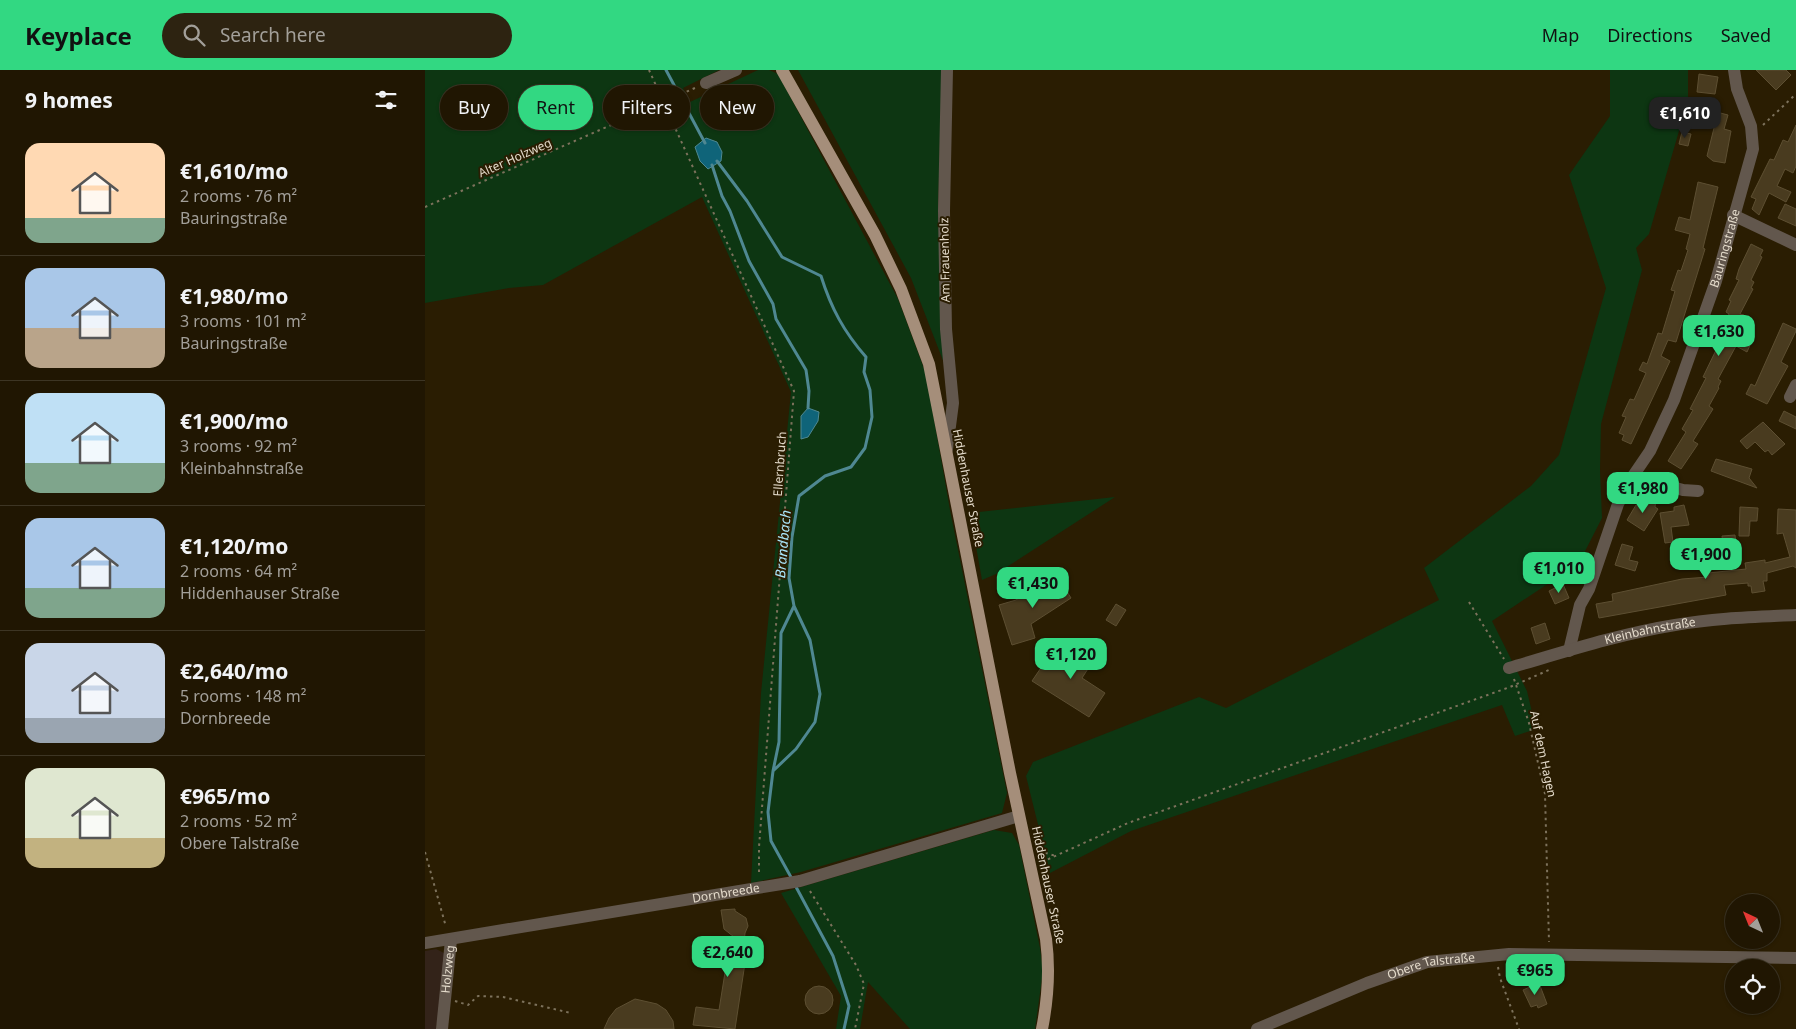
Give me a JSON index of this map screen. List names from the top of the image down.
{
  "streets": {
    "main road": ["Hiddenhauser Straße"],
    "street": [
      "Bauringstraße",
      "Am Frauenholz",
      "Kleinbahnstraße",
      "Dornbreede",
      "Obere Talstraße",
      "Holzweg"
    ],
    "path": ["Alter Holzweg", "Ellernbruch", "Auf dem Hagen"]
  },
  "crossings": [
    ["Bauringstraße", "Kleinbahnstraße"],
    ["Am Frauenholz", "Hiddenhauser Straße"],
    ["Ellernbruch", "Dornbreede"],
    ["Hiddenhauser Straße", "Dornbreede"],
    ["Kleinbahnstraße", "Auf dem Hagen"],
    ["Auf dem Hagen", "Obere Talstraße"],
    ["Dornbreede", "Holzweg"]
  ],
  "water": ["Brandbach"],
  "north": "top left",
  "page": {
    "header": "Keyplace",
    "search": "Search here",
    "nav": ["Map", "Directions", "Saved"],
    "heading": "9 homes",
    "chip": [
      "Buy",
      "Rent",
      "Filters",
      "New"
    ],
    "price": [
      "€1,610",
      "€1,630",
      "€1,980",
      "€1,900",
      "€1,010",
      "€1,430",
      "€1,120",
      "€2,640",
      "€965"
    ],
    "list": [
      {
        "name": "€1,610/mo",
        "note": "2 rooms · 76 m² · Bauringstraße"
      },
      {
        "name": "€1,980/mo",
        "note": "3 rooms · 101 m² · Bauringstraße"
      },
      {
        "name": "€1,900/mo",
        "note": "3 rooms · 92 m² · Kleinbahnstraße"
      },
      {
        "name": "€1,120/mo",
        "note": "2 rooms · 64 m² · Hiddenhauser Straße"
      },
      {
        "name": "€2,640/mo",
        "note": "5 rooms · 148 m² · Dornbreede"
      },
      {
        "name": "€965/mo",
        "note": "2 rooms · 52 m² · Obere Talstraße"
      }
    ]
  }
}
